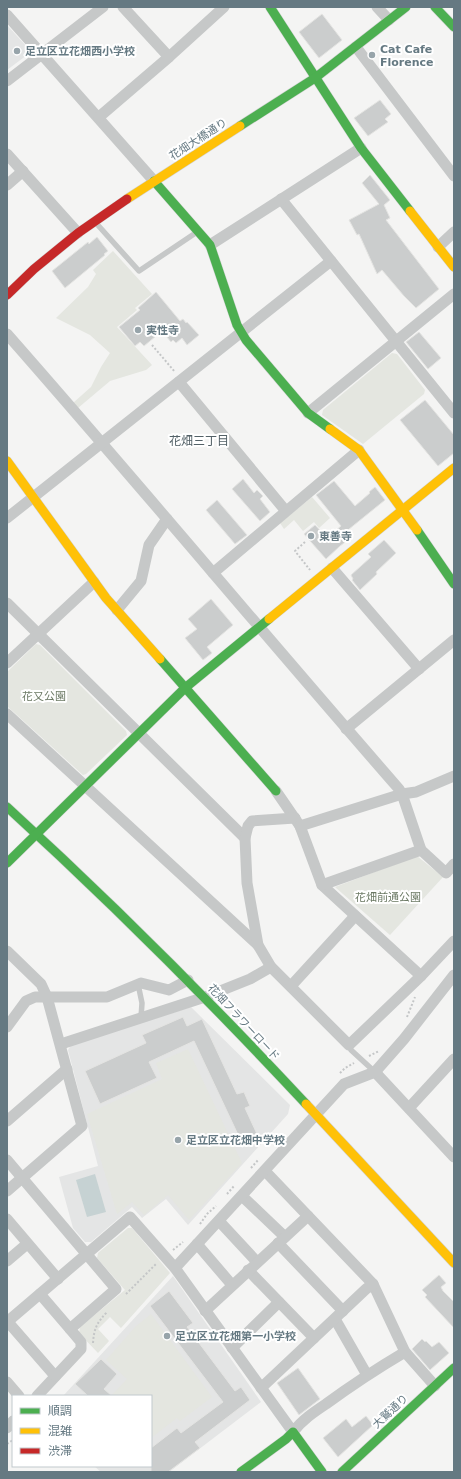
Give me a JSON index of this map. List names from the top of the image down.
{
  "streets": {
    "street": ["花畑大橋通り", "花畑フラワーロード", "大鷲通り"]
  },
  "districts": ["花畑三丁目"],
  "parks": ["花又公園", "花畑前通公園"],
  "places": [
    "足立区立花畑西小学校",
    "Cat Cafe Florence",
    "実性寺",
    "東善寺",
    "足立区立花畑中学校",
    "足立区立花畑第一小学校"
  ],
  "legend": ["順調", "混雑", "渋滞"]
}
